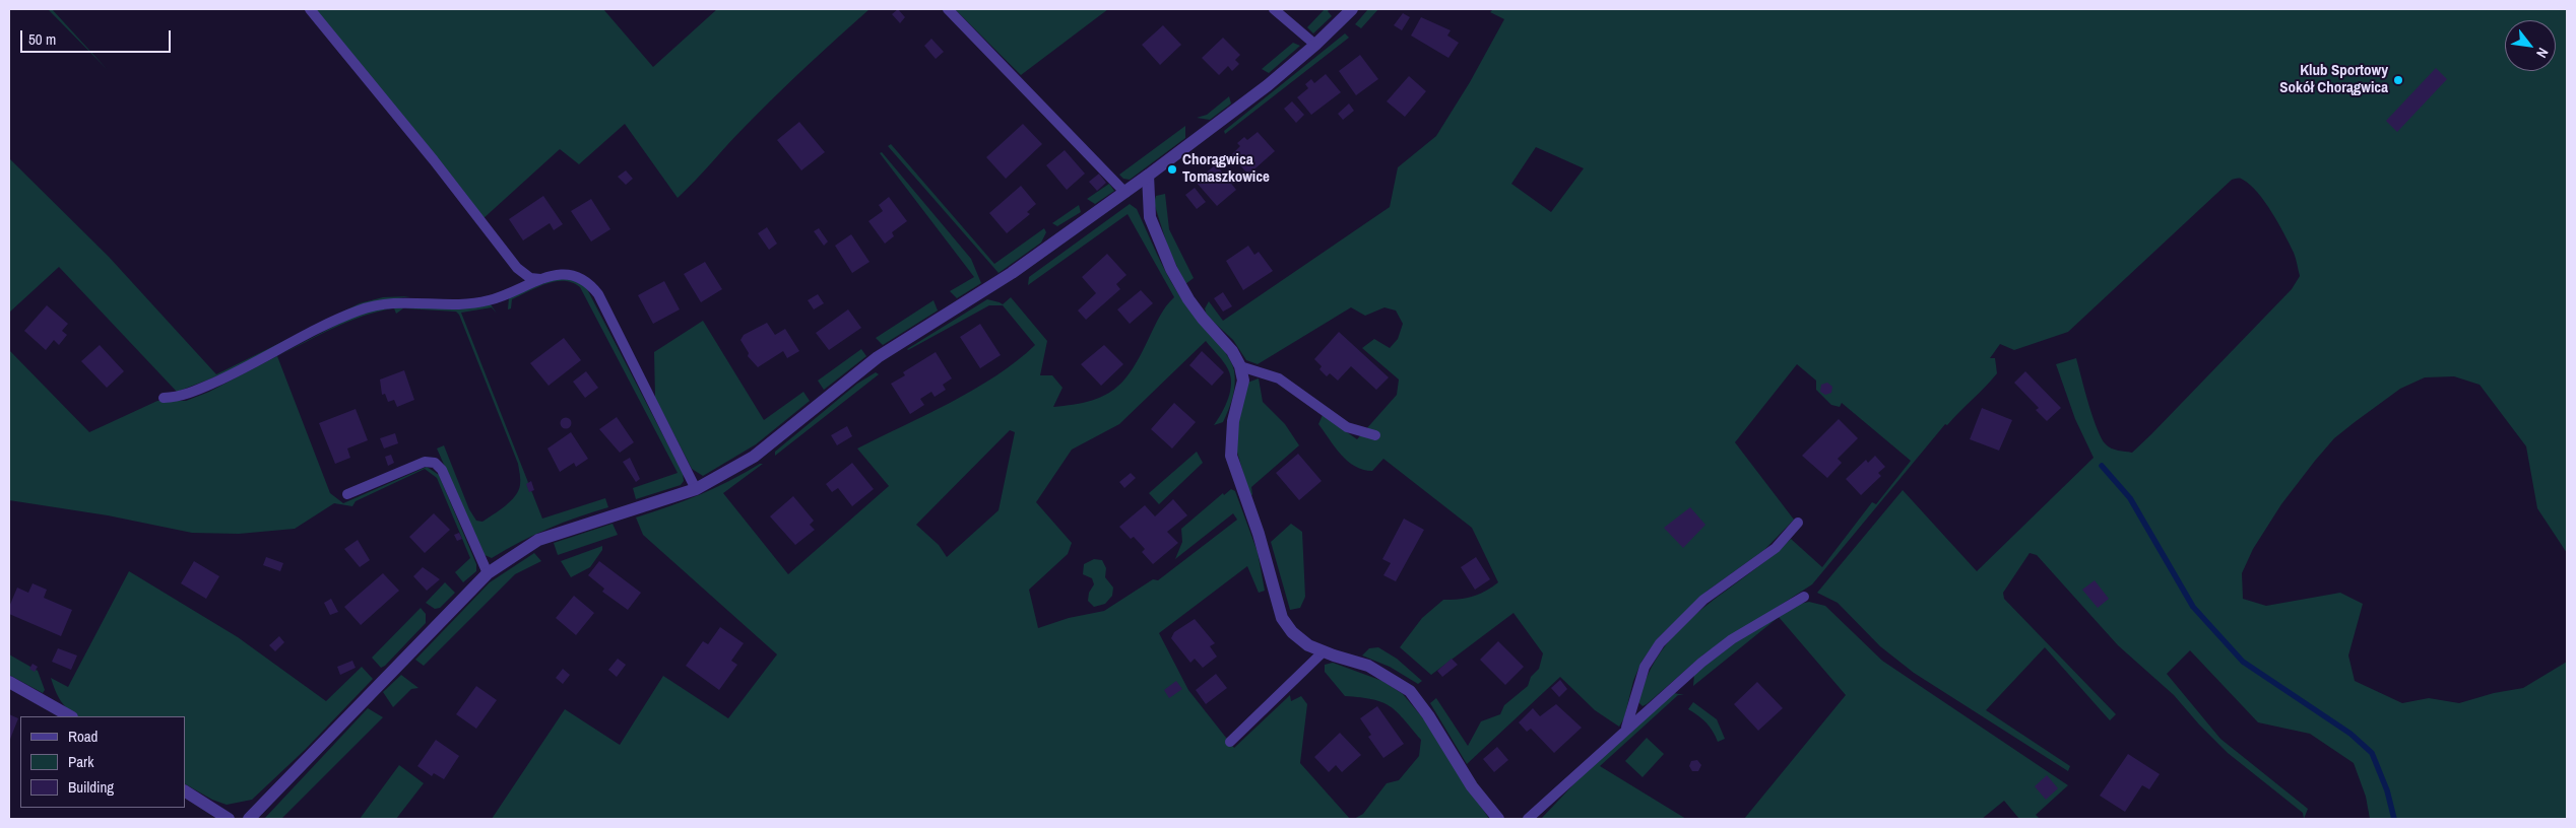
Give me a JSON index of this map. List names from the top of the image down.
{
  "places": ["Klub Sportowy Sokół Chorągwica", "Chorągwica Tomaszkowice"],
  "legend": ["Road", "Park", "Building"],
  "scale_bar": "50 m",
  "north": "bottom right"
}
